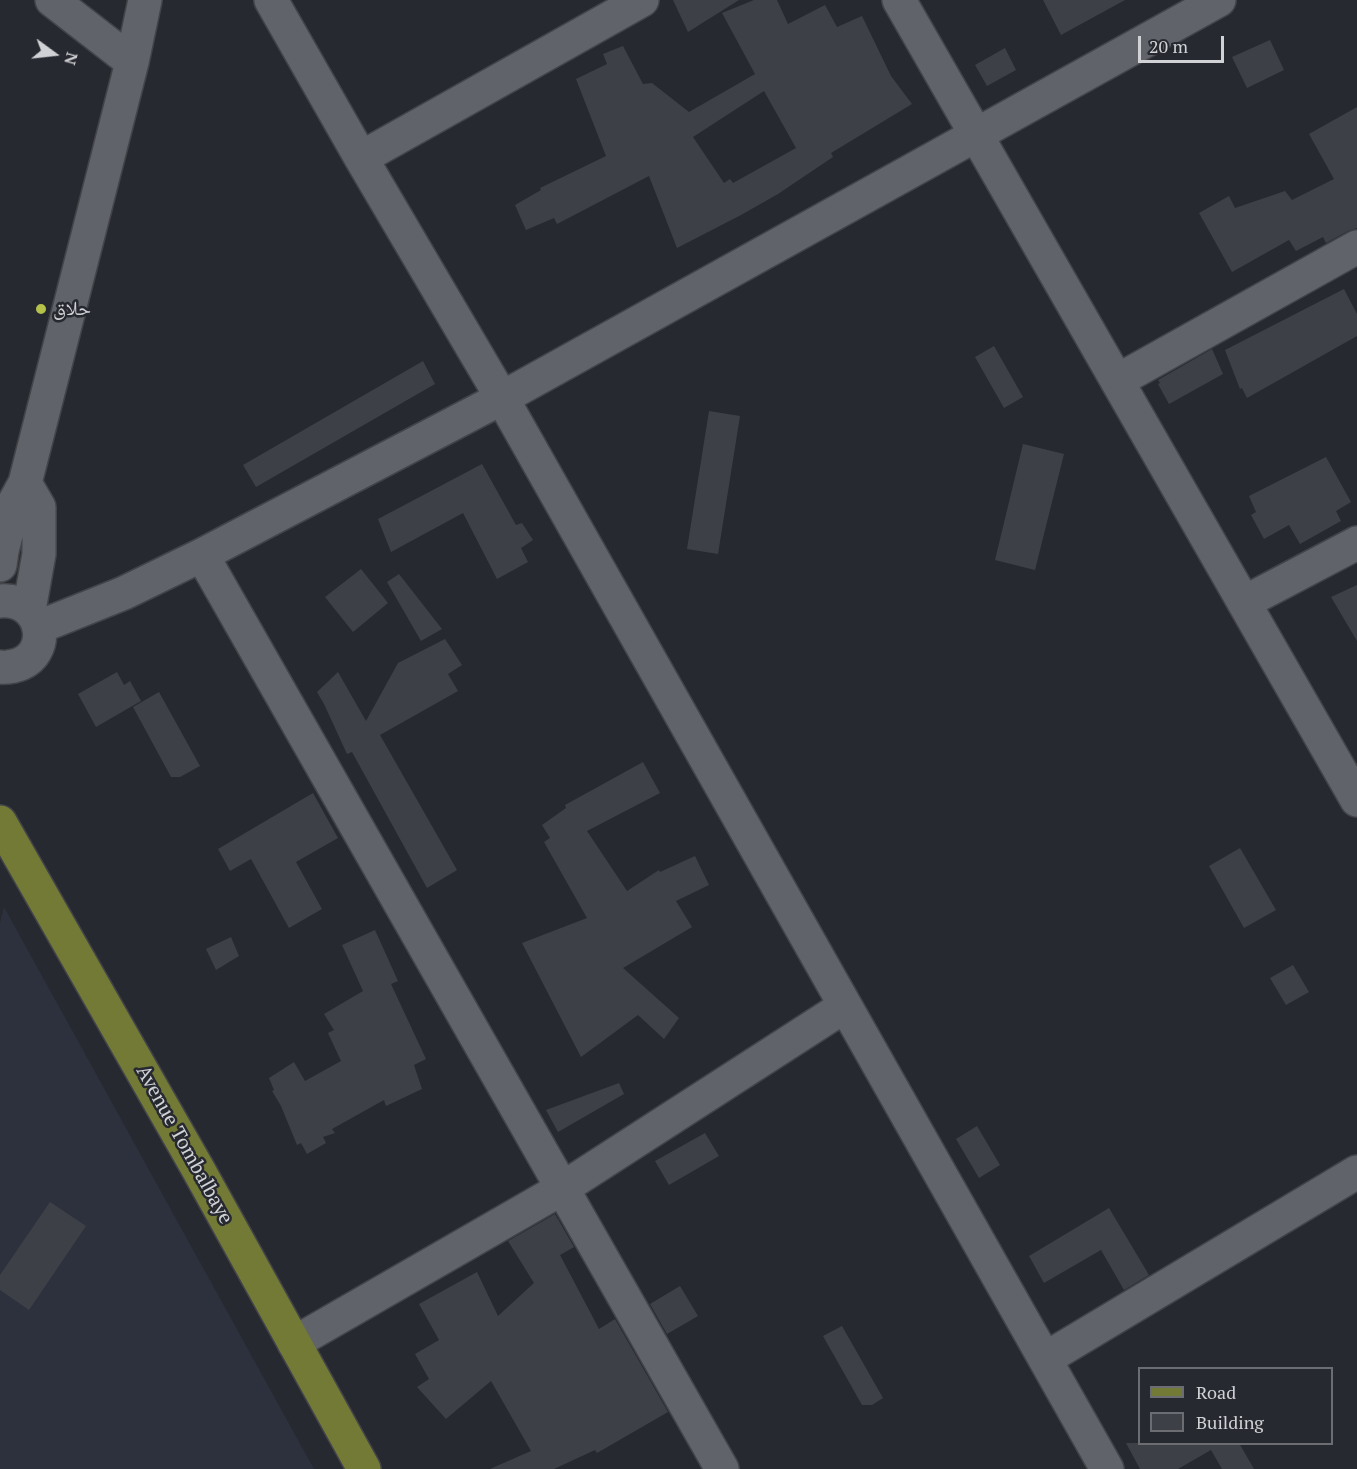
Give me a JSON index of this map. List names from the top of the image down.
{
  "streets": {
    "main road": ["Avenue Tombalbaye"]
  },
  "places": ["حلاق"],
  "legend": ["Road", "Building"],
  "scale_bar": "20 m",
  "north": "right"
}
